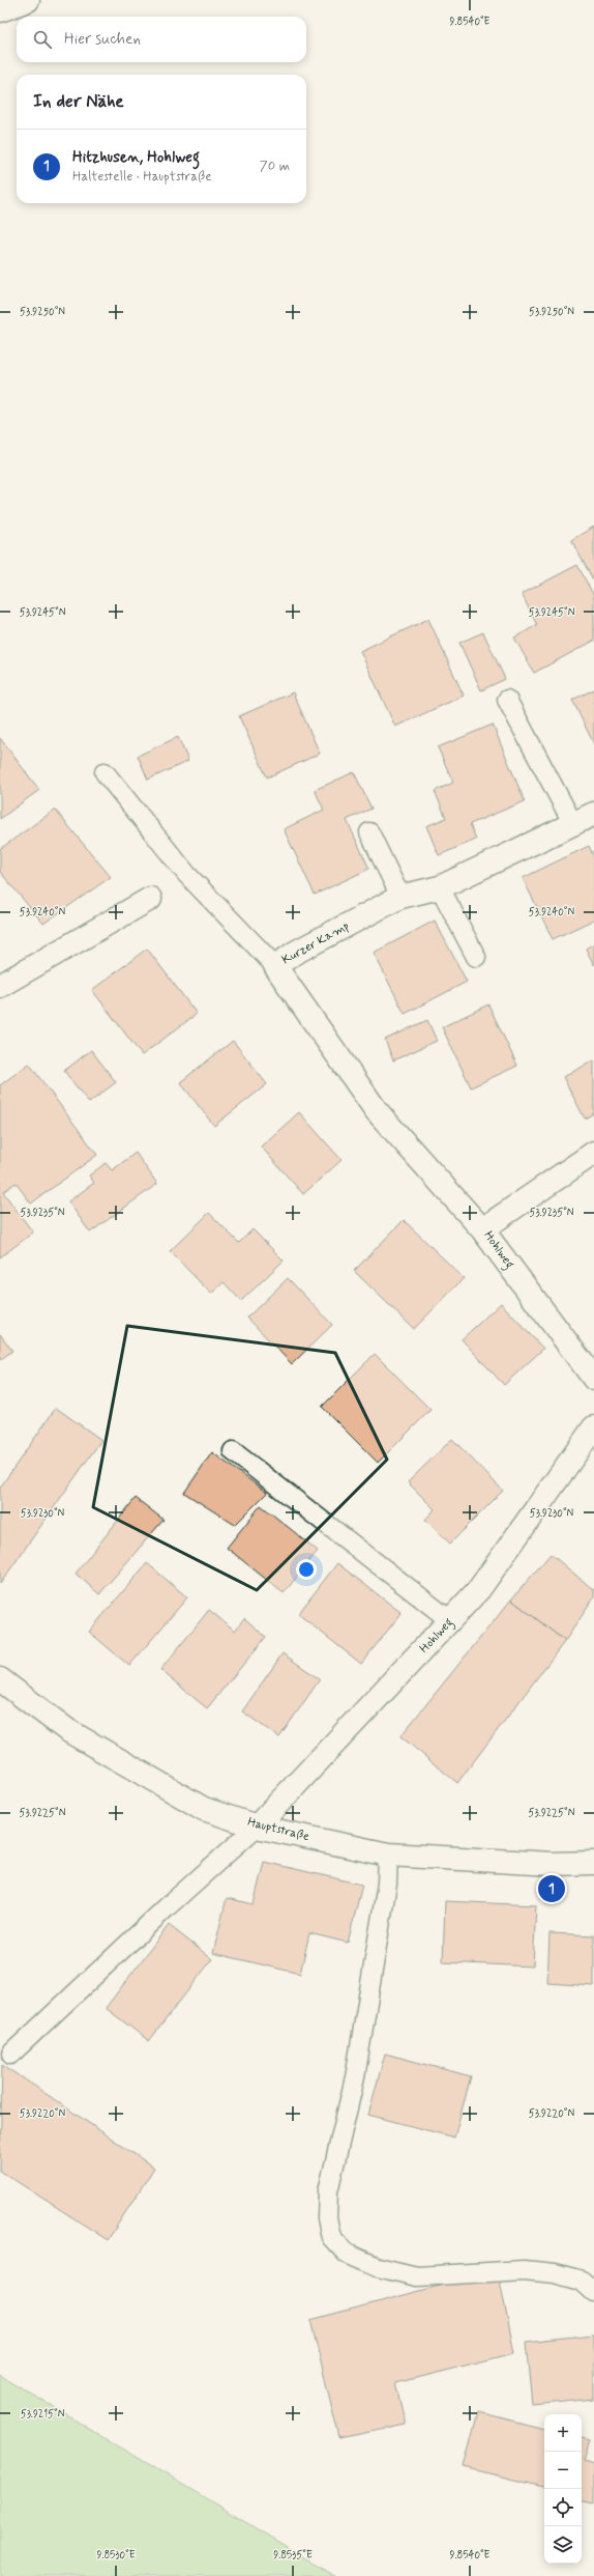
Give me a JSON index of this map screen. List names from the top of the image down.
{
  "streets": {
    "street": ["Kurzer Kamp", "Hohlweg", "Hauptstraße"]
  },
  "crossings": [
    ["Kurzer Kamp", "Hohlweg"],
    ["Hohlweg", "Hauptstraße"]
  ],
  "page": {
    "search": "Hier suchen",
    "heading": "In der Nähe",
    "list": [
      {
        "mark": "1",
        "name": "Hitzhusen, Hohlweg",
        "note": "Haltestelle · Hauptstraße",
        "value": "70 m"
      }
    ],
    "pins": "1",
    "map_buttons": ["+", "−"]
  },
  "coordinates": [
    "9.8540°E",
    "53.9250°N",
    "53.9245°N",
    "53.9240°N",
    "53.9235°N",
    "53.9230°N",
    "53.9225°N",
    "53.9220°N",
    "53.9215°N",
    "9.8530°E",
    "9.8535°E"
  ]
}
